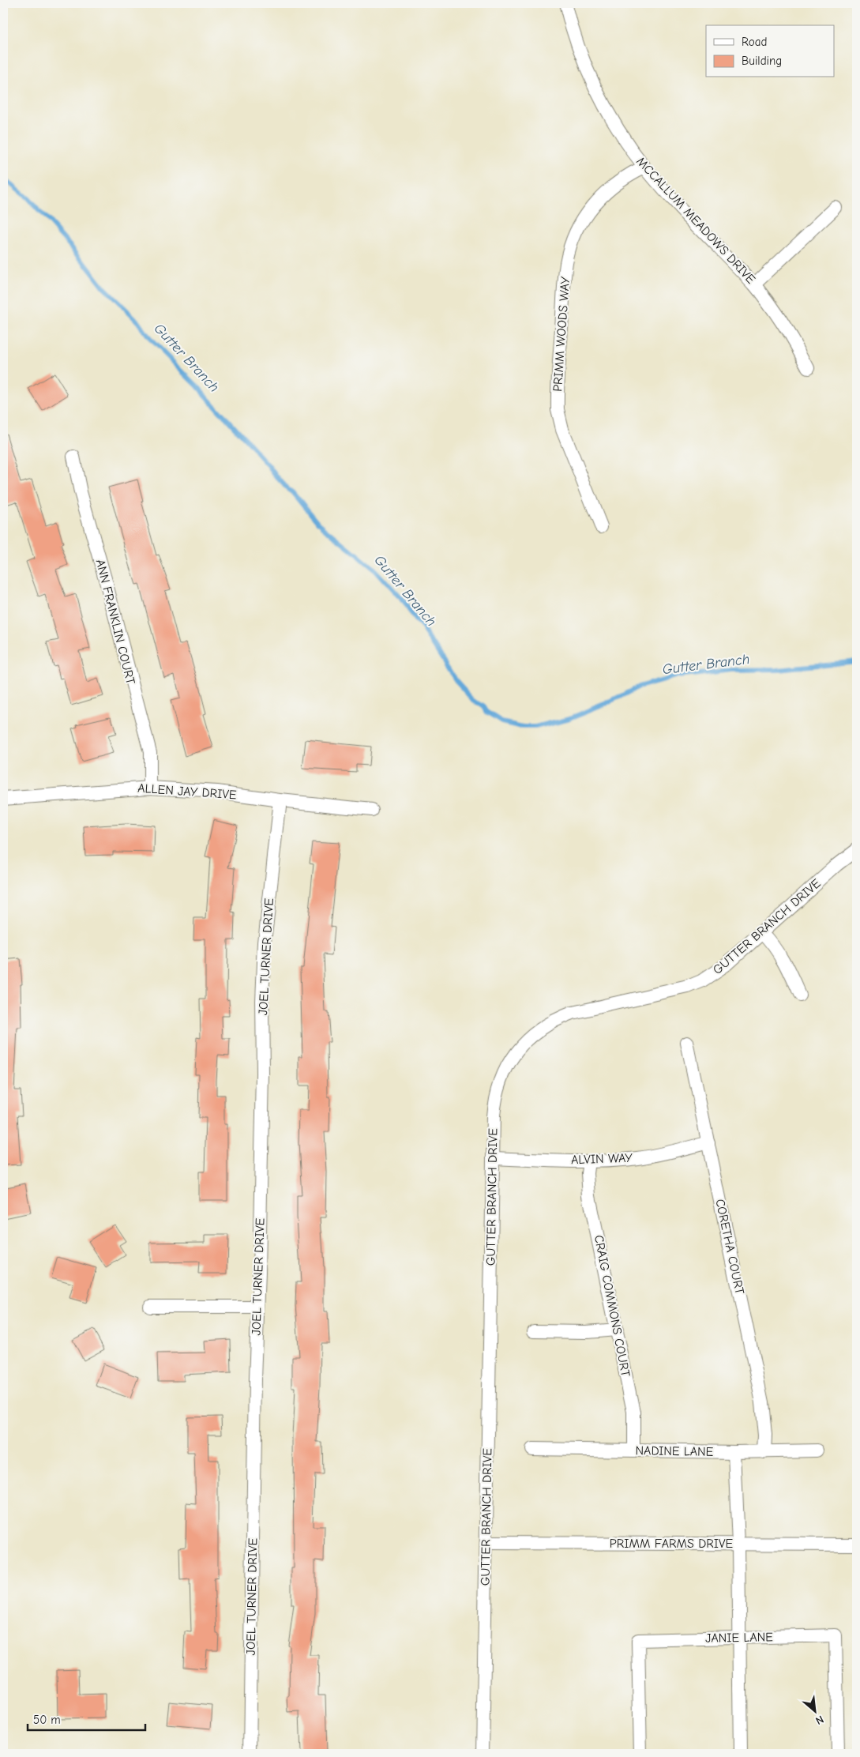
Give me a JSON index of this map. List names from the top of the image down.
{
  "streets": {
    "street": [
      "MCCALLUM MEADOWS DRIVE",
      "PRIMM WOODS WAY",
      "ANN FRANKLIN COURT",
      "ALLEN JAY DRIVE",
      "GUTTER BRANCH DRIVE",
      "JOEL TURNER DRIVE",
      "ALVIN WAY",
      "CORETHA COURT",
      "CRAIG COMMONS COURT",
      "NADINE LANE",
      "PRIMM FARMS DRIVE",
      "JANIE LANE"
    ]
  },
  "crossings": [
    ["MCCALLUM MEADOWS DRIVE", "PRIMM WOODS WAY"],
    ["ANN FRANKLIN COURT", "ALLEN JAY DRIVE"],
    ["ALLEN JAY DRIVE", "JOEL TURNER DRIVE"],
    ["GUTTER BRANCH DRIVE", "ALVIN WAY"],
    ["GUTTER BRANCH DRIVE", "PRIMM FARMS DRIVE"],
    ["ALVIN WAY", "CORETHA COURT"],
    ["ALVIN WAY", "CRAIG COMMONS COURT"],
    ["CORETHA COURT", "NADINE LANE"],
    ["CRAIG COMMONS COURT", "NADINE LANE"]
  ],
  "water": ["Gutter Branch"],
  "legend": ["Road", "Building"],
  "scale_bar": "50 m",
  "north": "bottom right"
}
